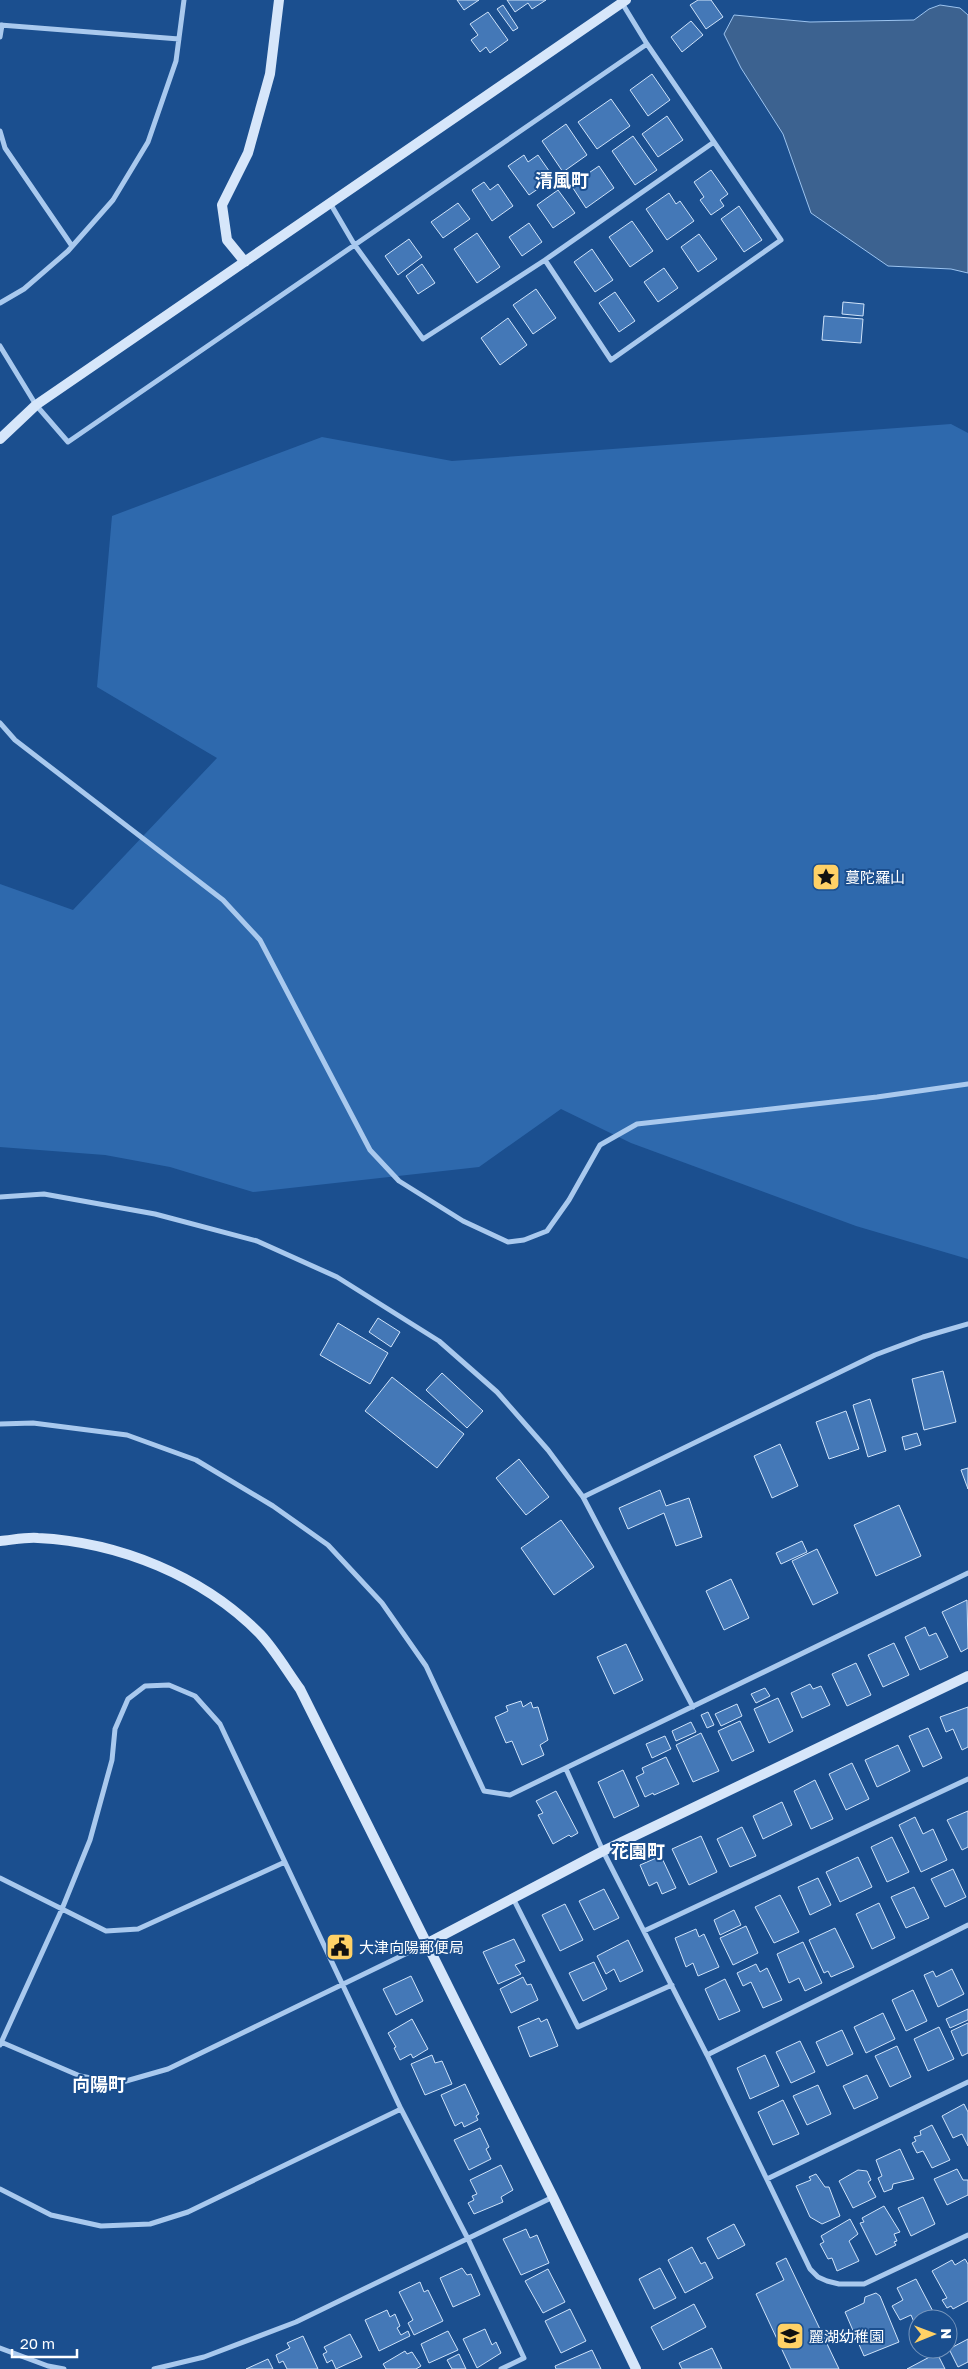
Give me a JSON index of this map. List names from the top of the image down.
{
  "districts": ["清風町", "花園町", "向陽町"],
  "places": {
    "place": ["蔓陀羅山"],
    "public building": ["大津向陽郵便局"],
    "school or university": ["麗湖幼稚園"]
  },
  "scale_bar": "20 m",
  "north": "right"
}
